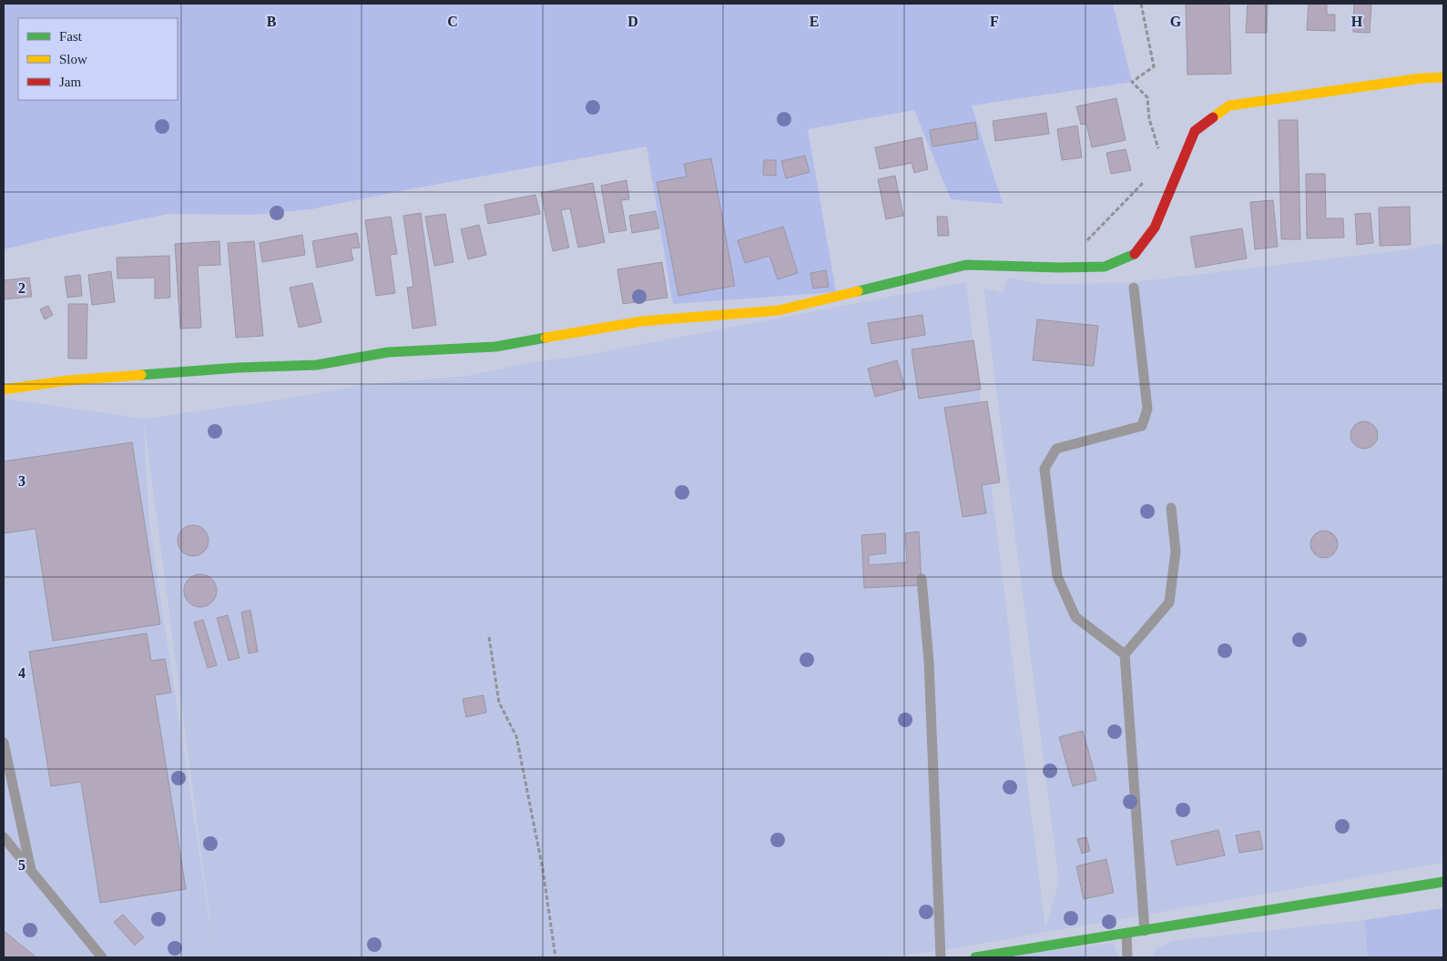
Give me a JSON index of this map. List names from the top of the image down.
{
  "legend": ["Fast", "Slow", "Jam"],
  "grid": {
    "columns": [
      "B",
      "C",
      "D",
      "E",
      "F",
      "G",
      "H"
    ],
    "rows": [
      "2",
      "3",
      "4",
      "5"
    ]
  }
}
